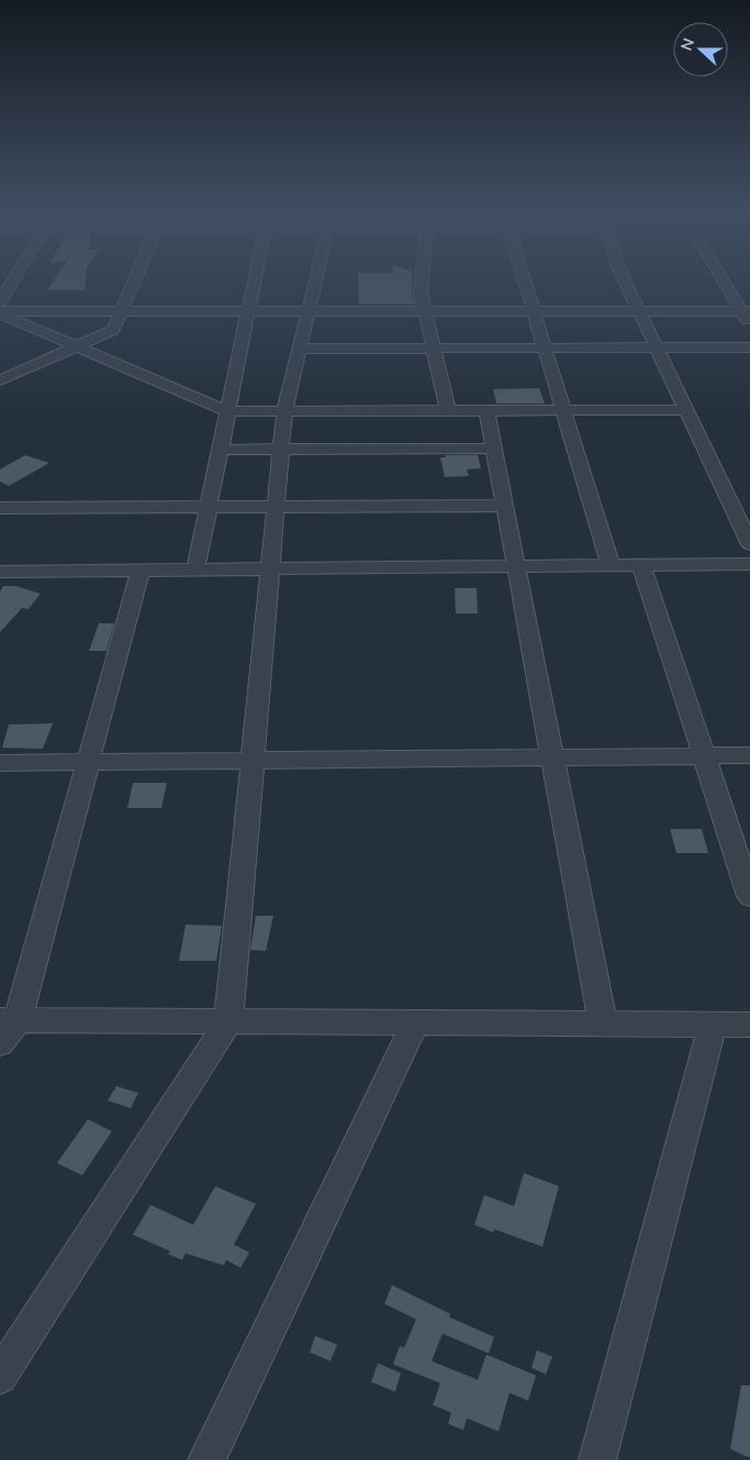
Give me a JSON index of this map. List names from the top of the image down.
{
  "north": "left"
}
